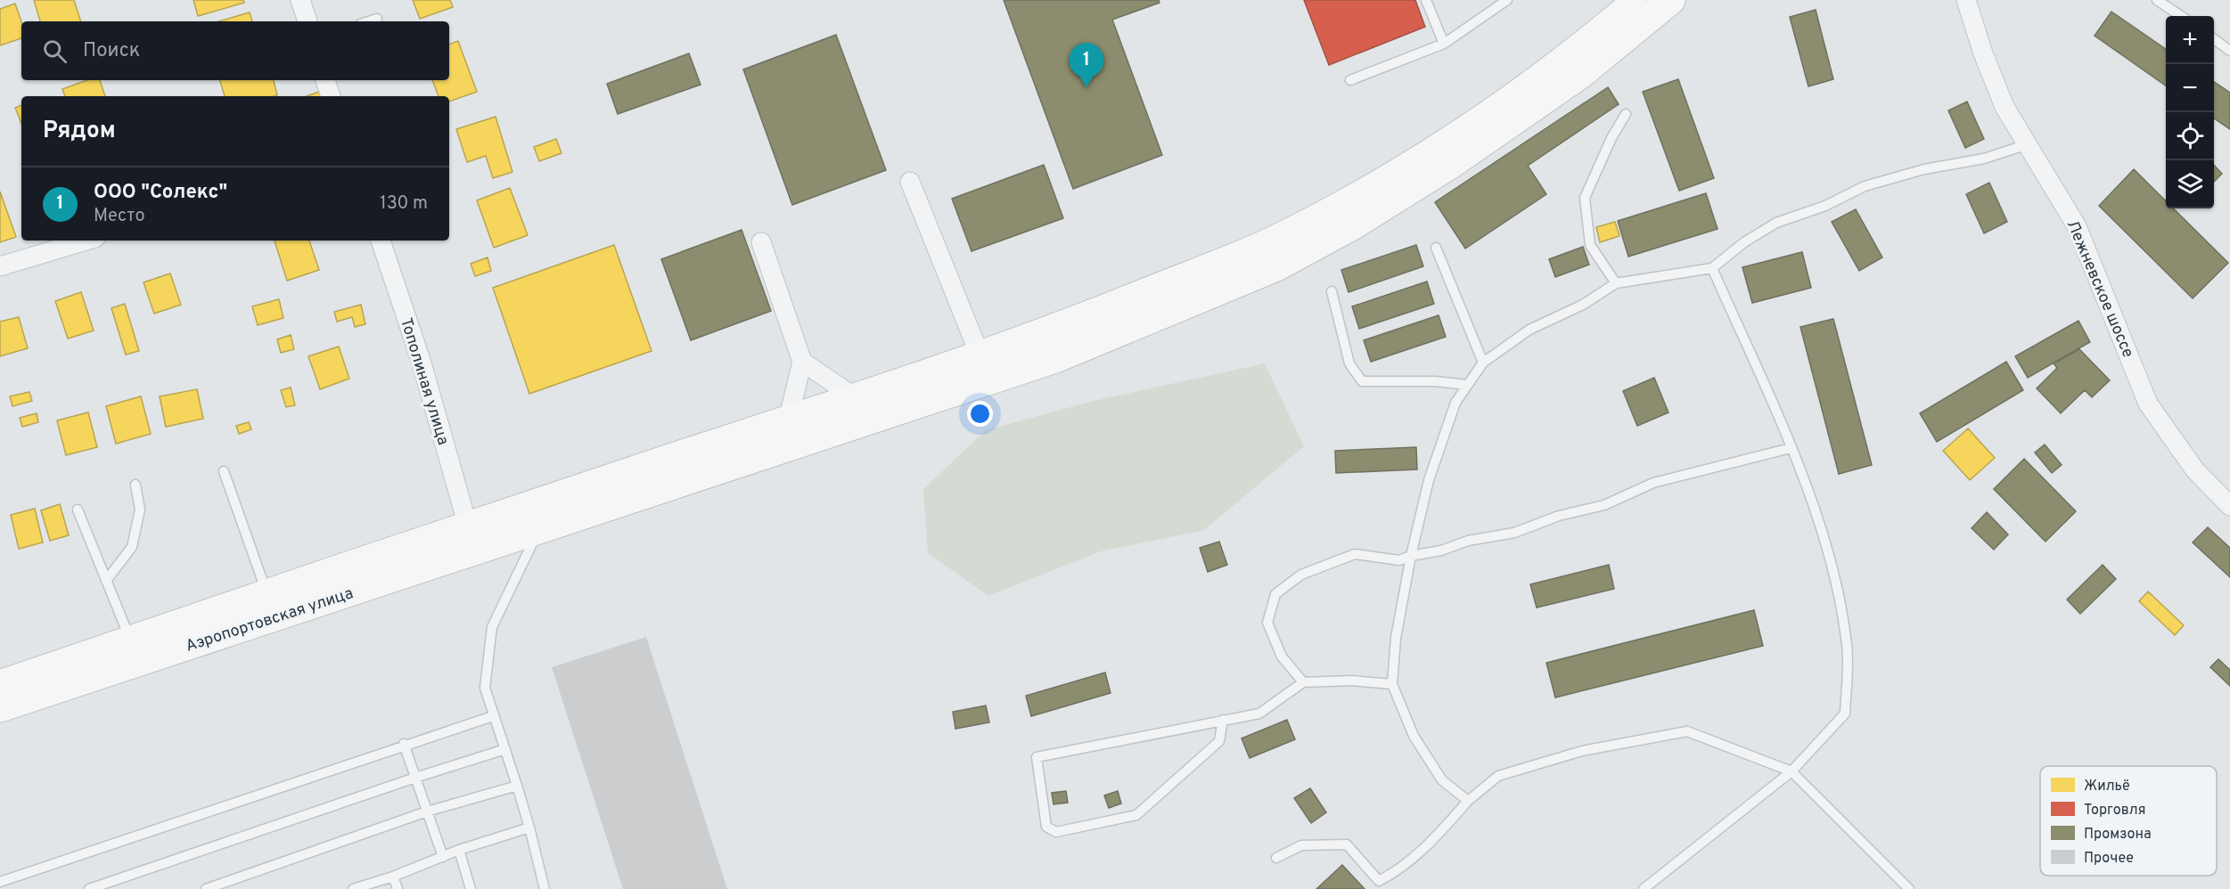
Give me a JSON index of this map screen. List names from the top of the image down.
{
  "streets": {
    "main road": ["Аэропортовская улица"],
    "street": ["Лежневское шоссе", "Тополиная улица"]
  },
  "crossings": [
    ["Тополиная улица", "Аэропортовская улица"]
  ],
  "legend": [
    "Жильё",
    "Торговля",
    "Промзона",
    "Прочее"
  ],
  "page": {
    "map_buttons": ["+", "−"],
    "search": "Поиск",
    "pins": "1",
    "heading": "Рядом",
    "list": [
      {
        "mark": "1",
        "name": "ООО \"Солекс\"",
        "note": "Место",
        "value": "130 m"
      }
    ]
  }
}
